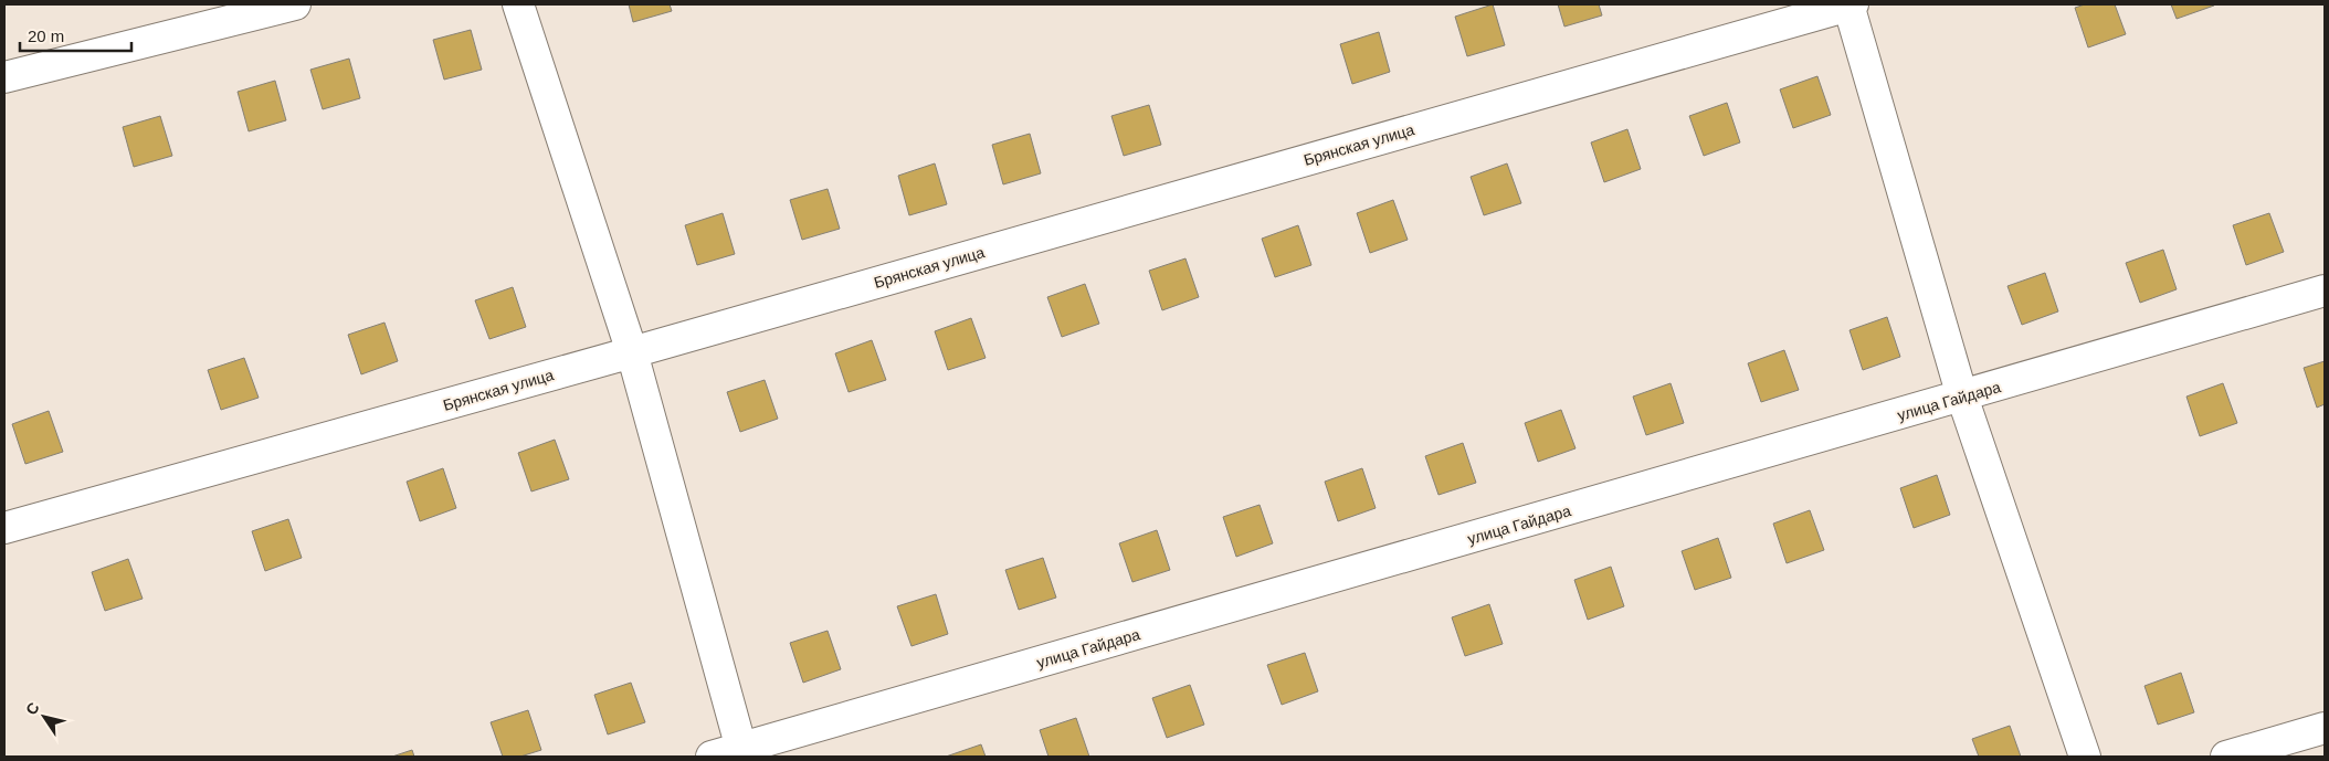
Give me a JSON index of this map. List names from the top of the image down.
{
  "streets": {
    "street": ["Брянская улица", "улица Гайдара"]
  },
  "scale_bar": "20 m",
  "north": "top left"
}
